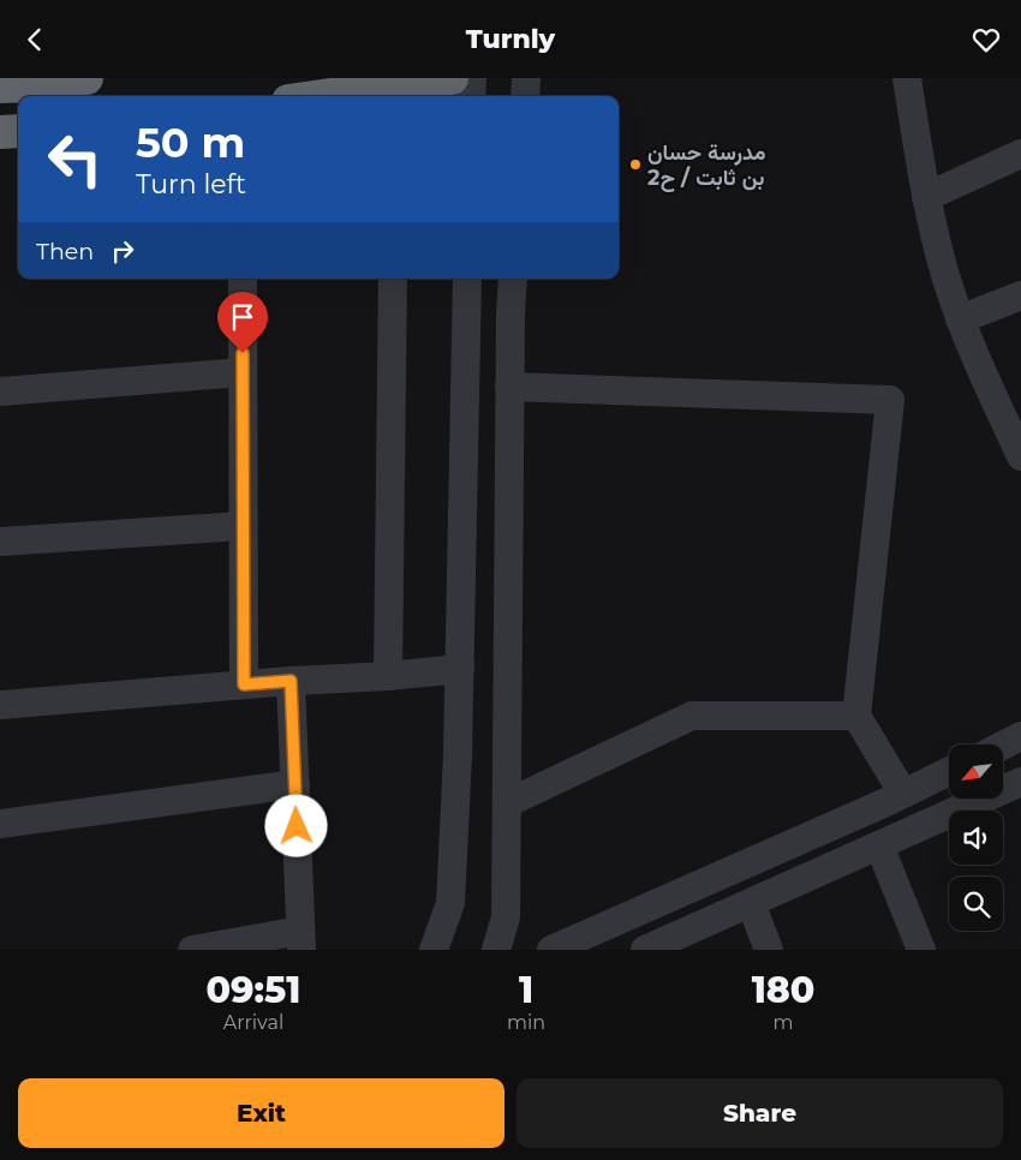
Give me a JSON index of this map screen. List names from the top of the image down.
{
  "places": ["مدرسة حسان بن ثابت / ح2"],
  "north": "bottom left",
  "page": {
    "header": "Turnly",
    "turn": ["50 m", "Turn left"],
    "then": "Then",
    "eta": [
      "09:51",
      "Arrival",
      "1",
      "min",
      "180",
      "m"
    ],
    "buttons": ["Exit", "Share"]
  }
}
